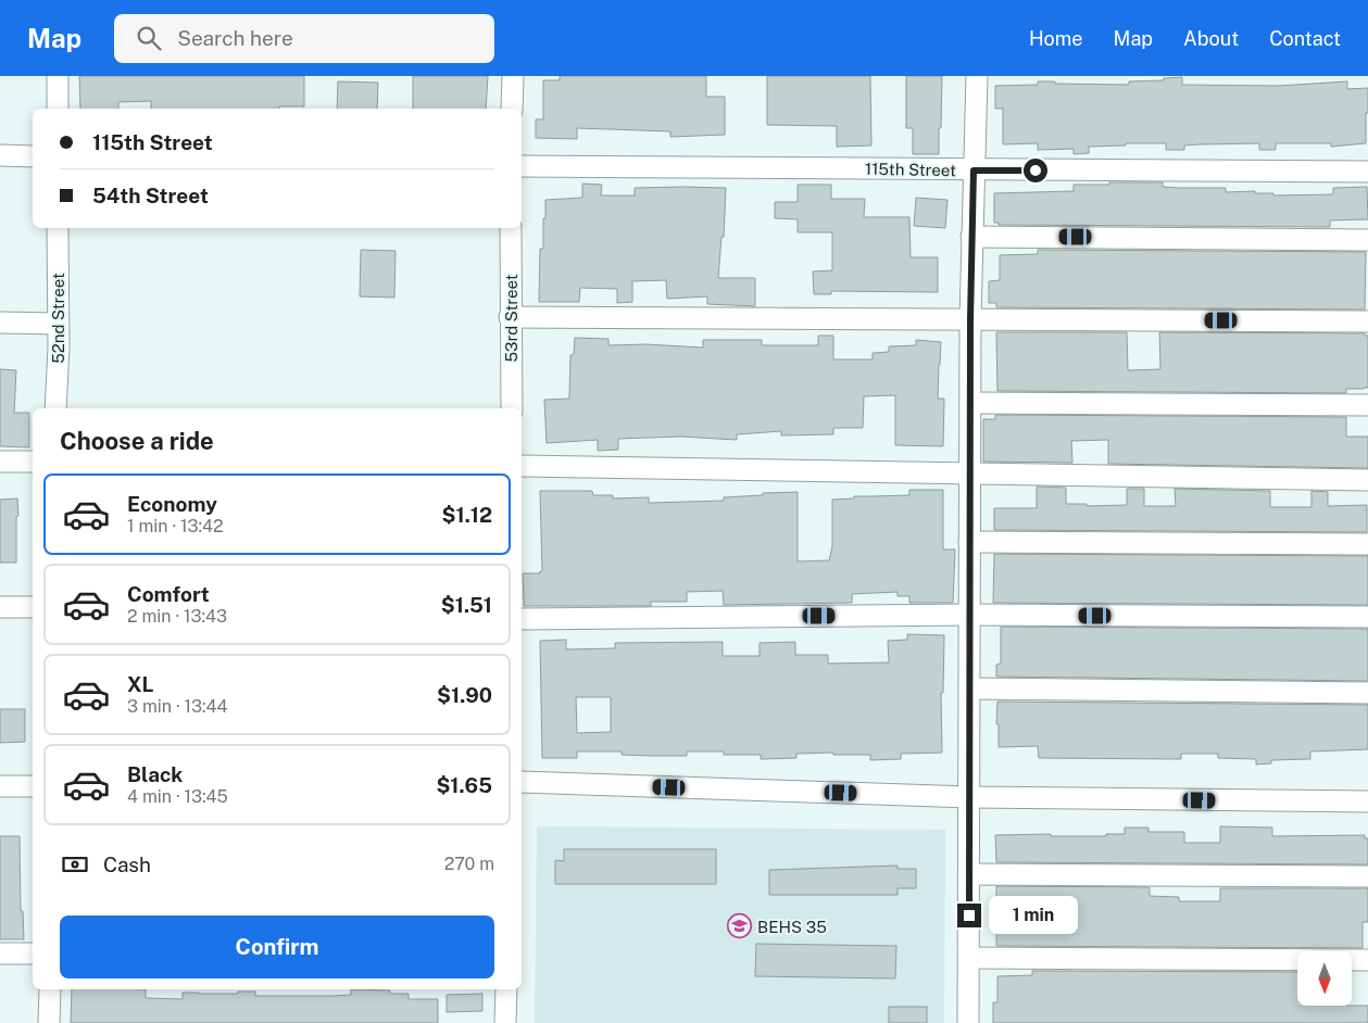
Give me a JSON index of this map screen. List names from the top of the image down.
{
  "streets": {
    "street": ["115th Street", "52nd Street", "53rd Street"]
  },
  "places": {
    "school or university": ["BEHS 35"]
  },
  "north": "bottom",
  "page": {
    "header": "Map",
    "search": "Search here",
    "nav": [
      "Home",
      "Map",
      "About",
      "Contact"
    ],
    "banner": ["115th Street", "54th Street"],
    "heading": "Choose a ride",
    "list": [
      {
        "name": "Economy",
        "note": "1 min · 13:42",
        "value": "$1.12"
      },
      {
        "name": "Comfort",
        "note": "2 min · 13:43",
        "value": "$1.51"
      },
      {
        "name": "XL",
        "note": "3 min · 13:44",
        "value": "$1.90"
      },
      {
        "name": "Black",
        "note": "4 min · 13:45",
        "value": "$1.65"
      }
    ],
    "pay": ["Cash", "270 m"],
    "bubble": "1 min",
    "buttons": "Confirm"
  }
}
